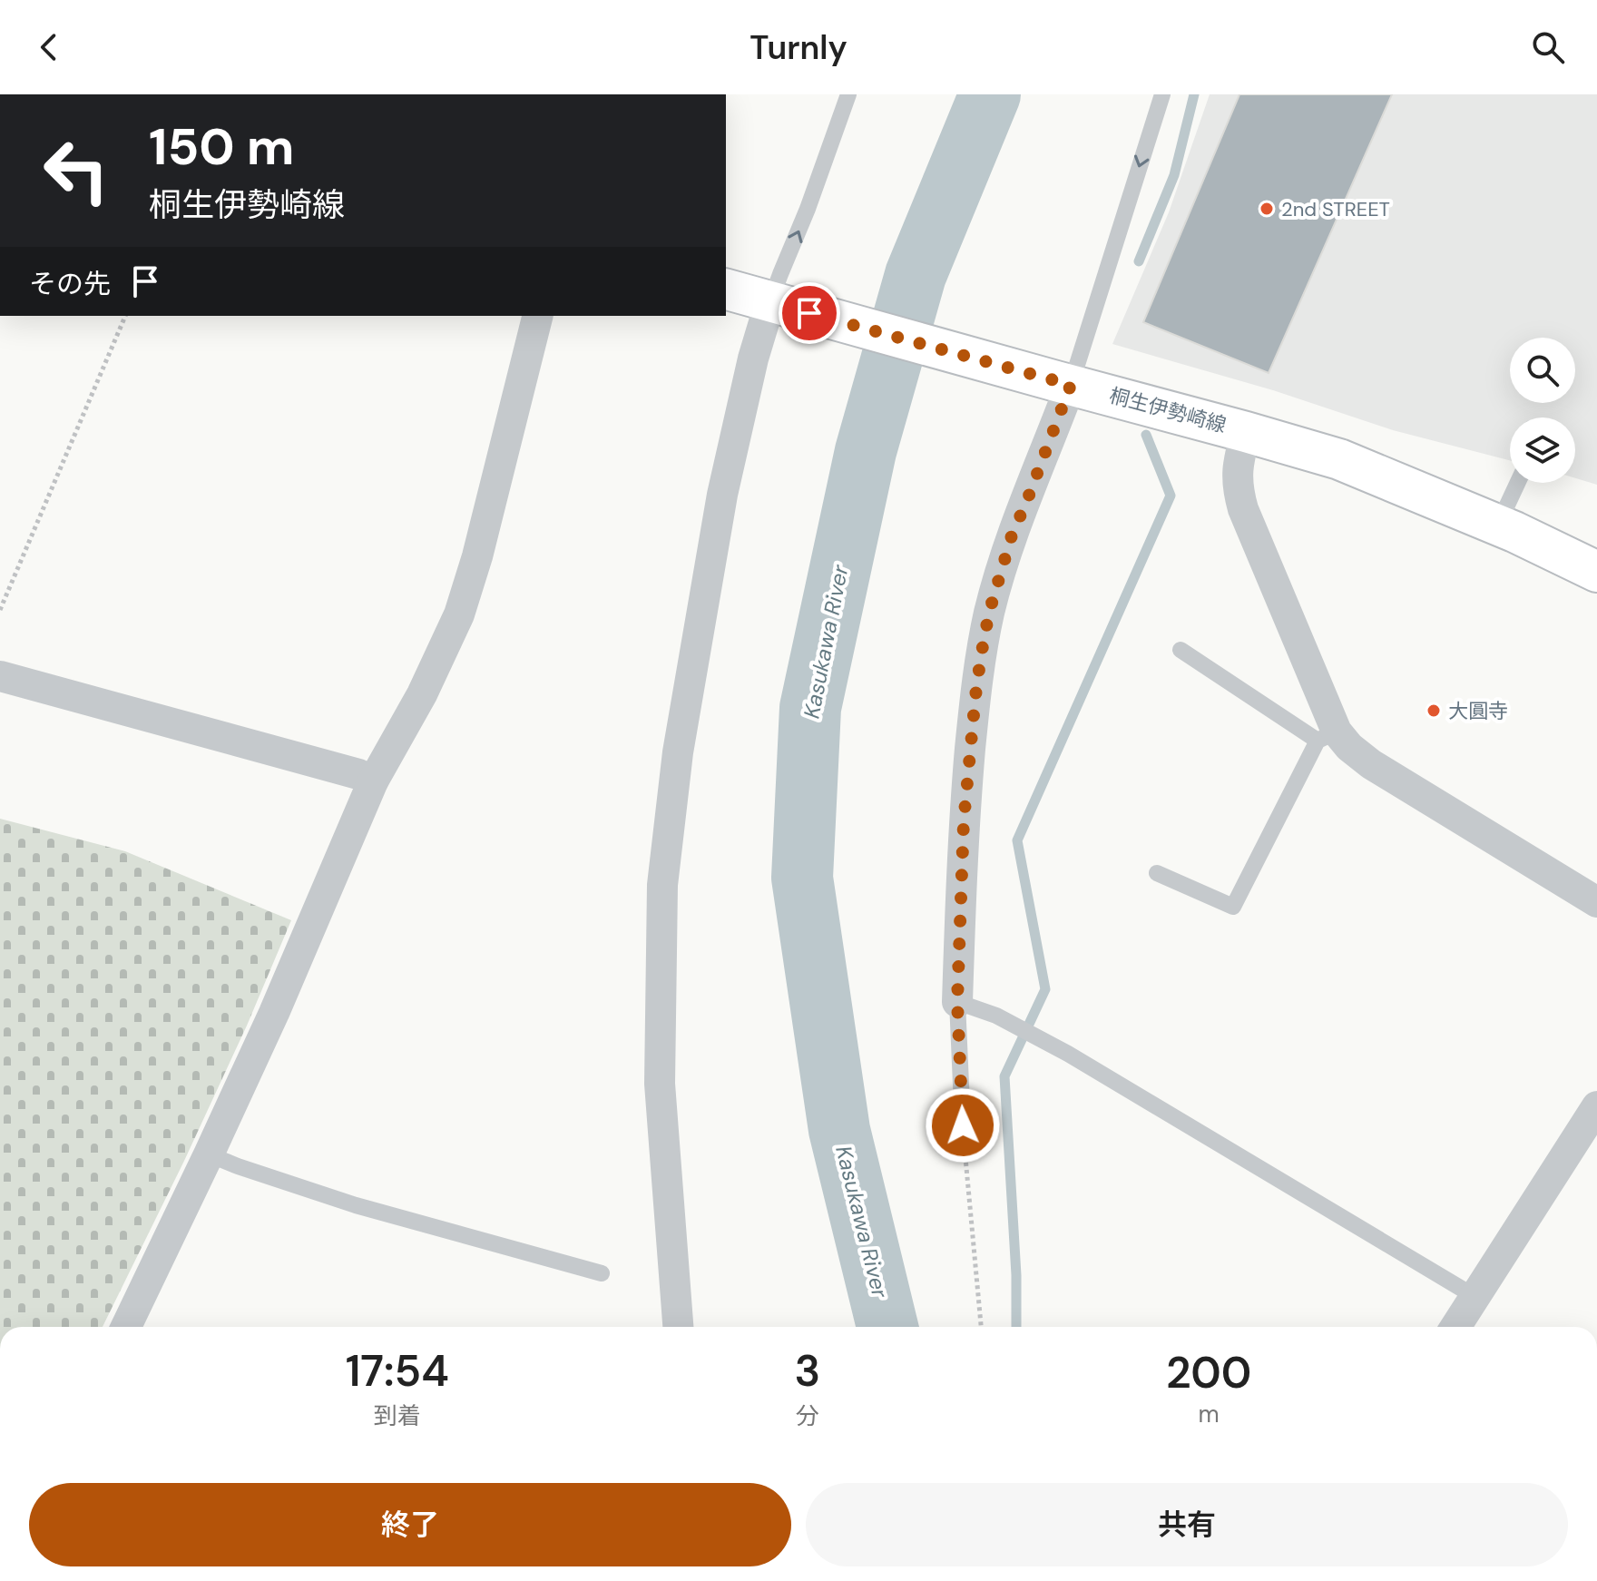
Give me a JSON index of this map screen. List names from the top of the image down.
{
  "streets": {
    "main road": ["桐生伊勢崎線"]
  },
  "water": ["Kasukawa River"],
  "places": ["2nd STREET", "大圓寺"],
  "page": {
    "header": "Turnly",
    "turn": ["150 m", "桐生伊勢崎線"],
    "then": "その先",
    "eta": [
      "17:54",
      "到着",
      "3",
      "分",
      "200",
      "m"
    ],
    "buttons": ["終了", "共有"]
  }
}
